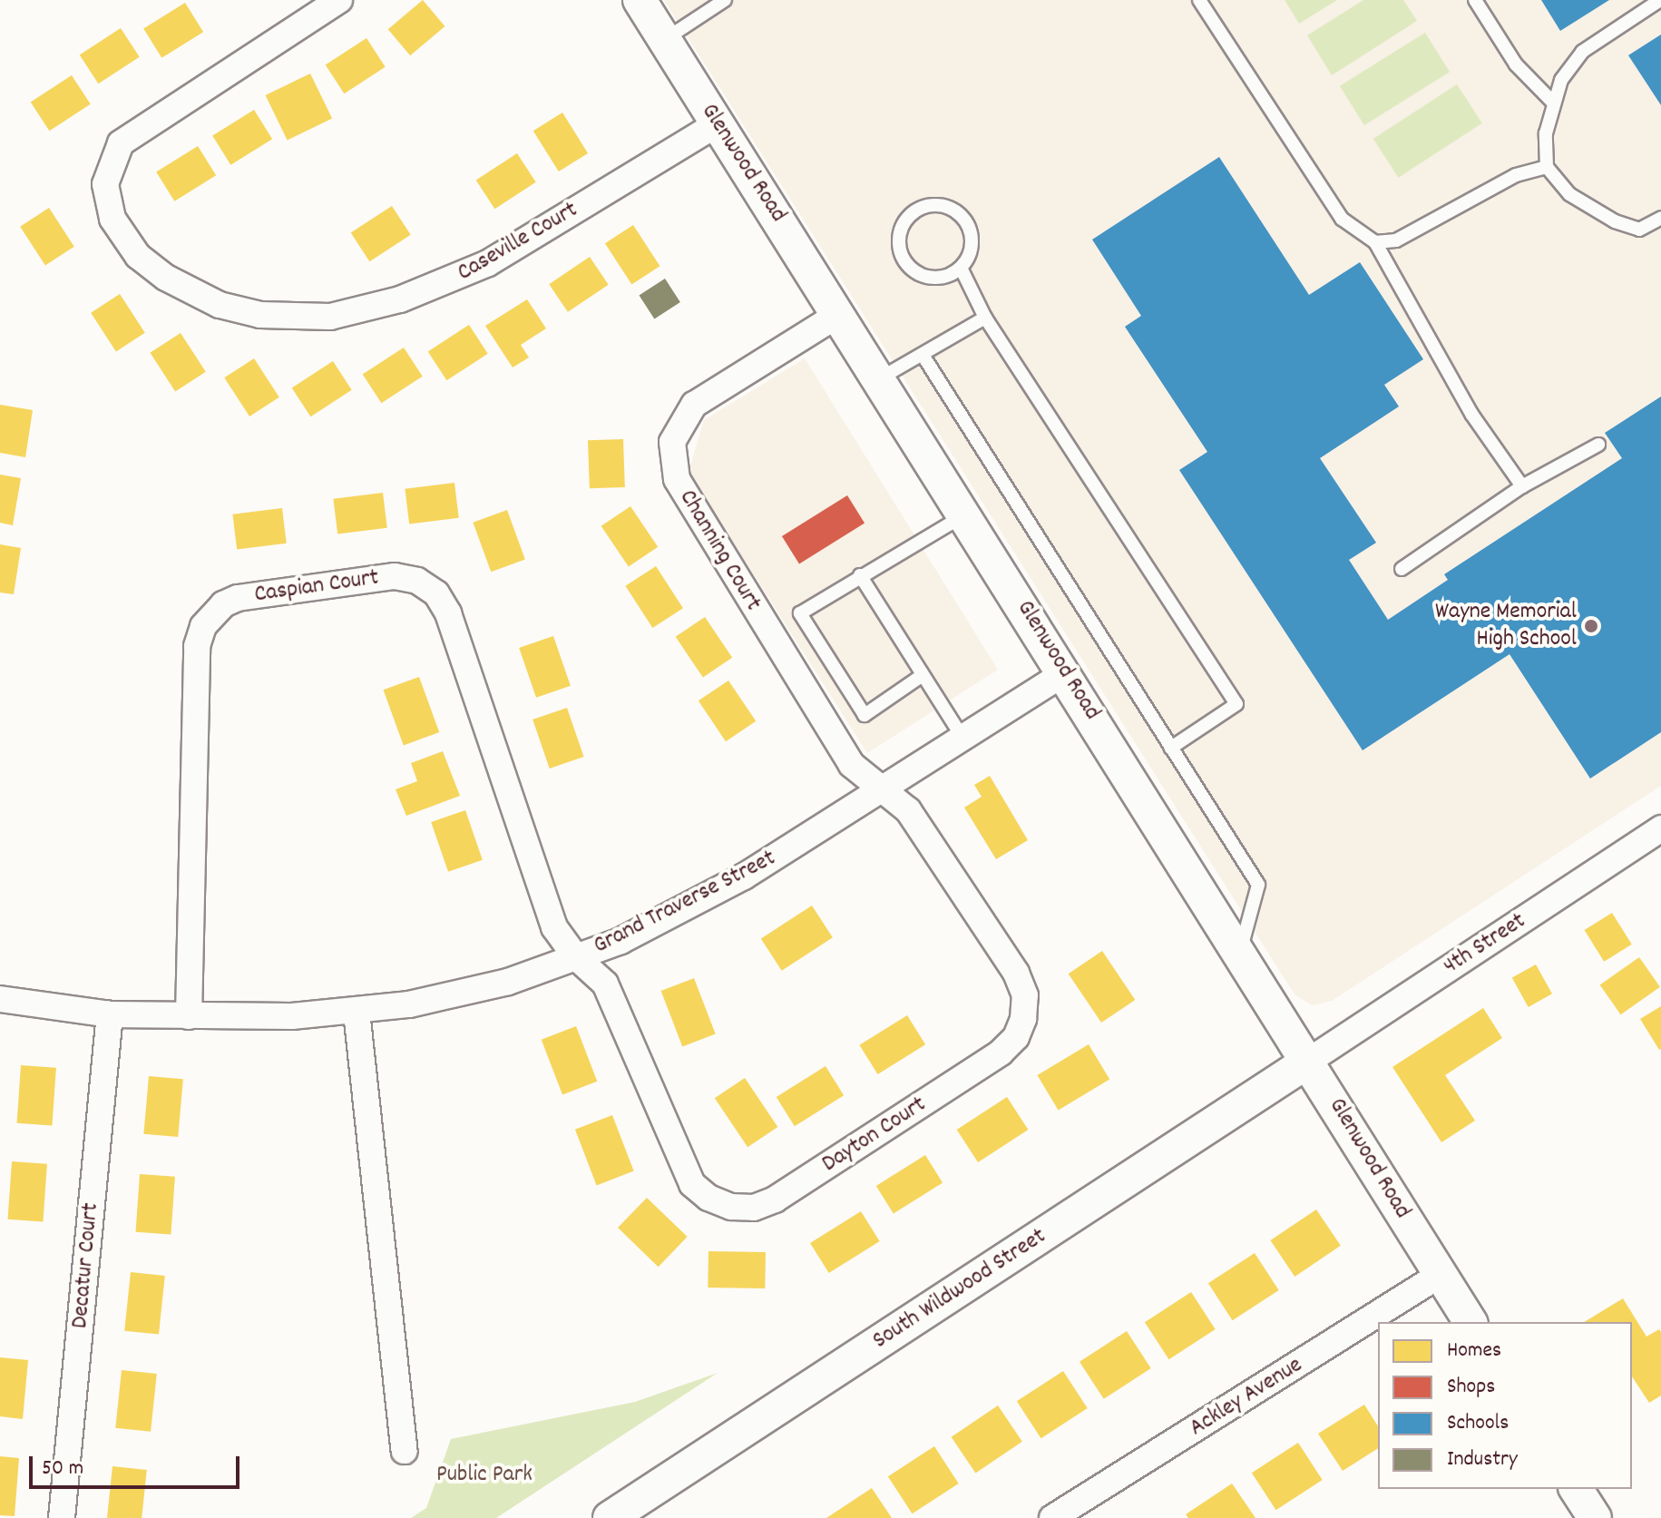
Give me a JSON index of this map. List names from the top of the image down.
{
  "streets": {
    "street": [
      "Glenwood Road",
      "Caseville Court",
      "Channing Court",
      "Caspian Court",
      "Grand Traverse Street",
      "4th Street",
      "Dayton Court",
      "Decatur Court",
      "South Wildwood Street",
      "Ackley Avenue"
    ]
  },
  "crossings": [
    ["Glenwood Road", "Caseville Court"],
    ["Glenwood Road", "Channing Court"],
    ["Glenwood Road", "Grand Traverse Street"],
    ["Glenwood Road", "4th Street"],
    ["Glenwood Road", "South Wildwood Street"],
    ["Glenwood Road", "Ackley Avenue"],
    ["Channing Court", "Grand Traverse Street"],
    ["Channing Court", "Dayton Court"],
    ["Caspian Court", "Grand Traverse Street"],
    ["Caspian Court", "Dayton Court"],
    ["Grand Traverse Street", "Dayton Court"],
    ["Grand Traverse Street", "Decatur Court"],
    ["4th Street", "South Wildwood Street"]
  ],
  "parks": ["Public Park"],
  "places": ["Wayne Memorial High School"],
  "legend": [
    "Homes",
    "Shops",
    "Schools",
    "Industry"
  ],
  "scale_bar": "50 m"
}
